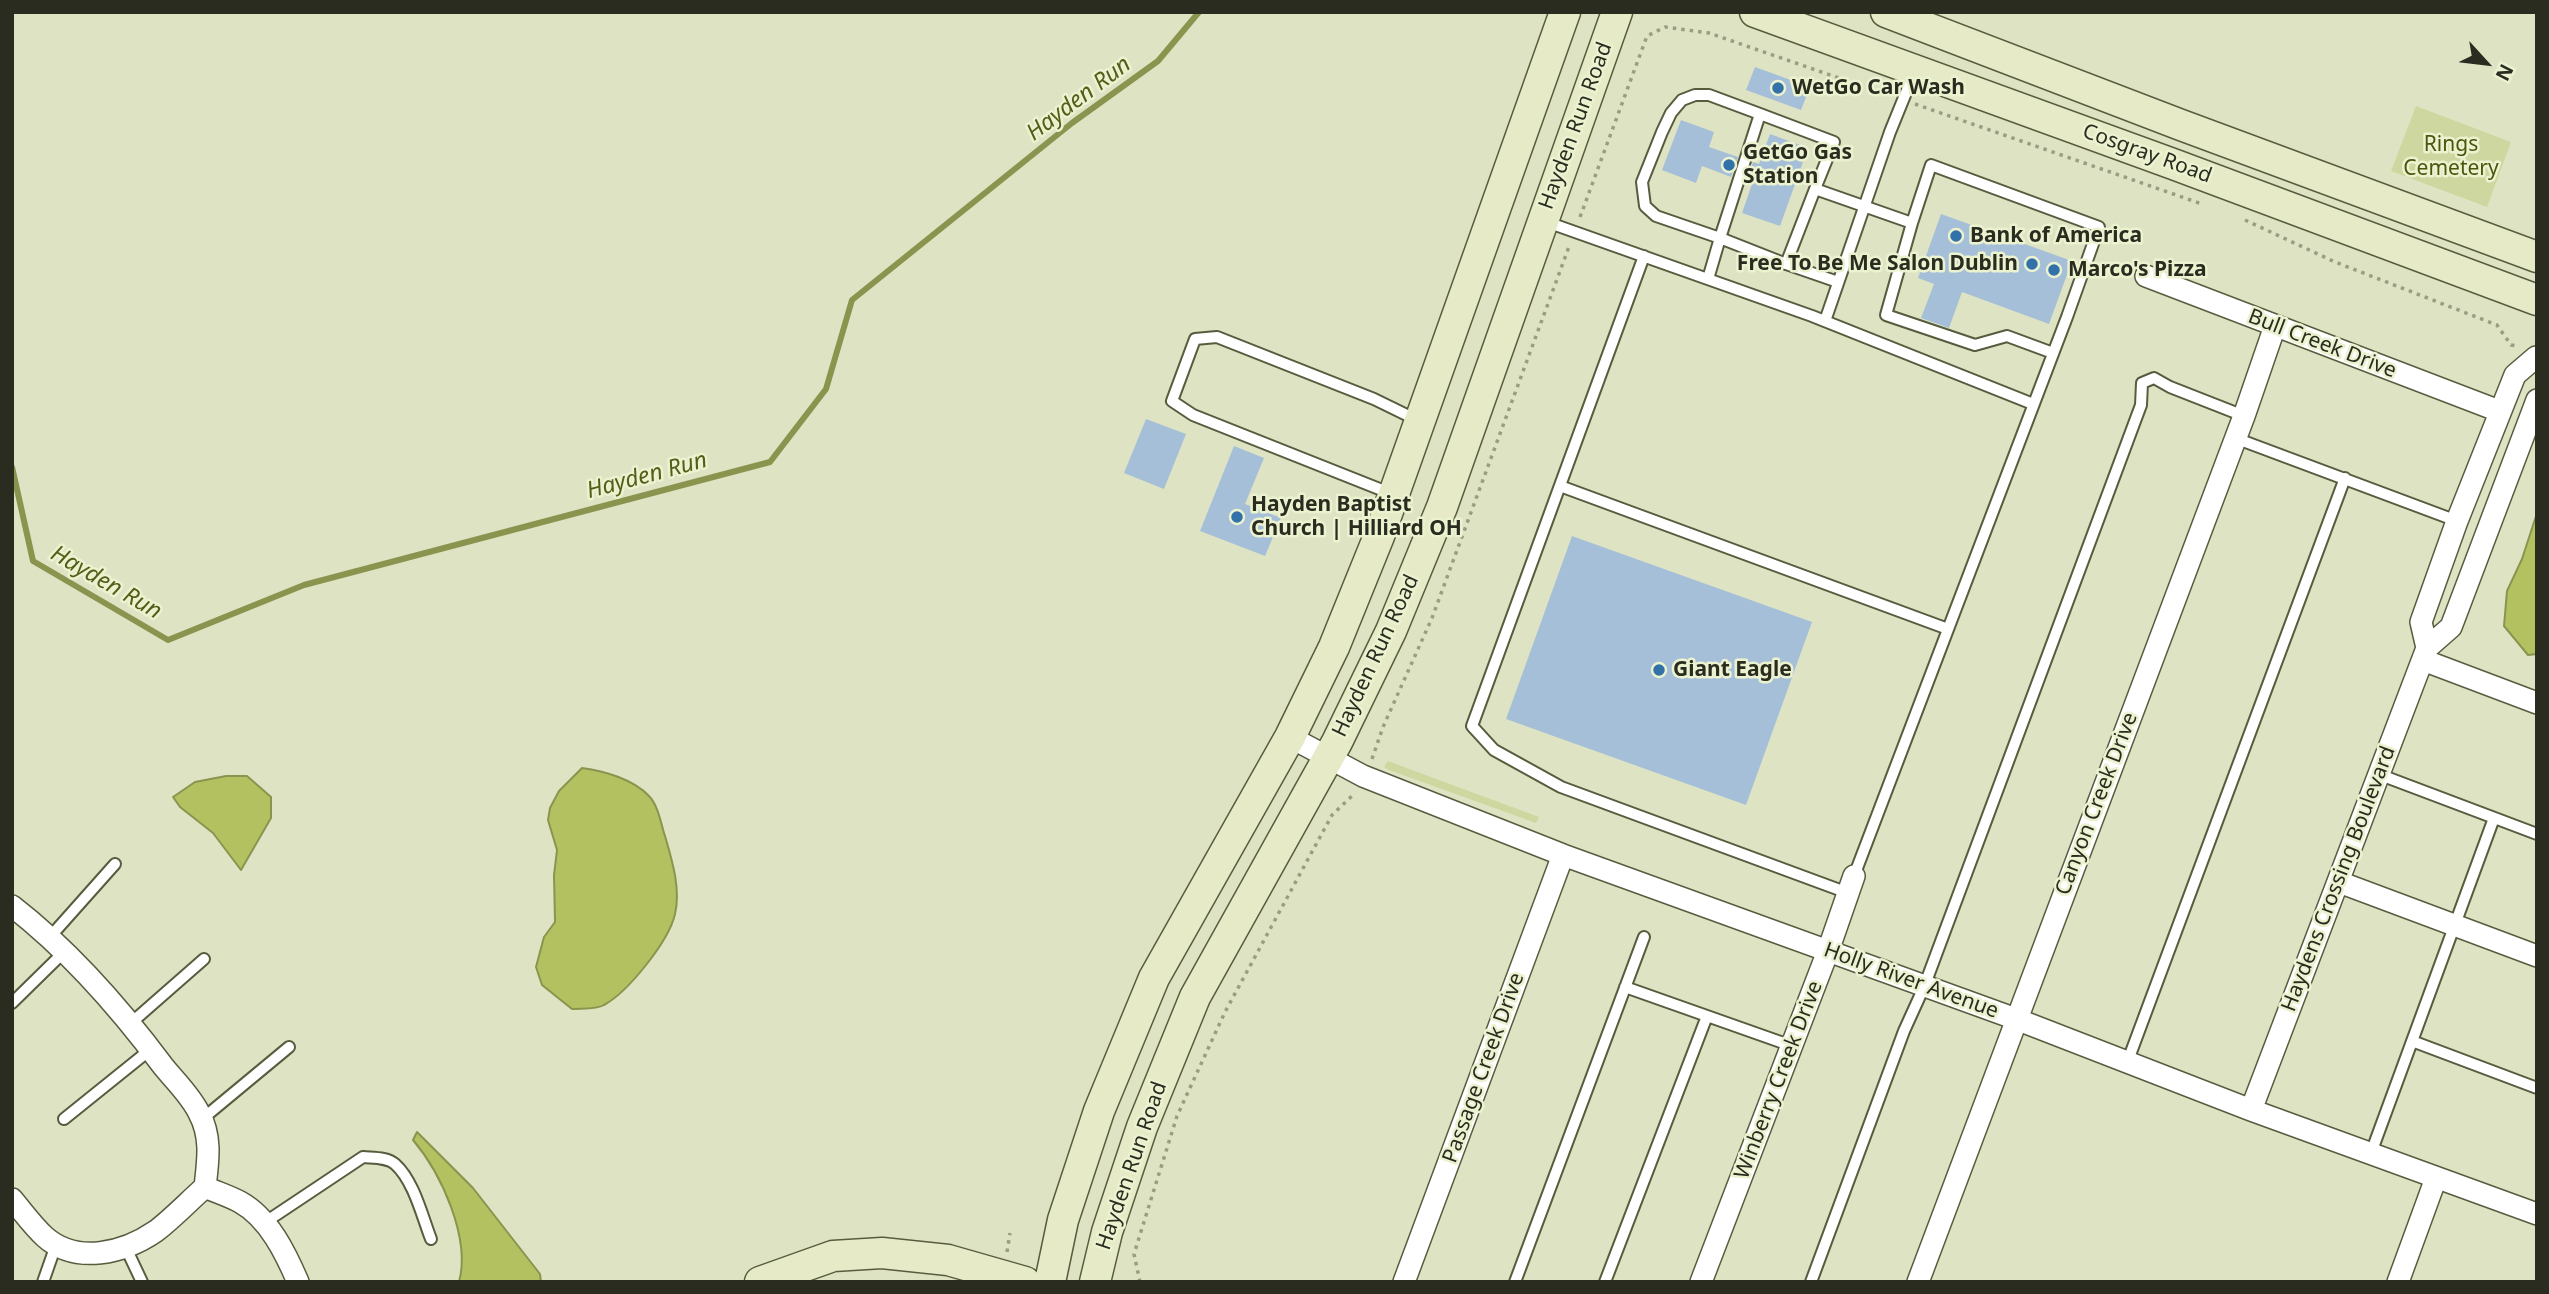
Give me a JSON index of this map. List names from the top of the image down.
{
  "streets": {
    "main road": ["Hayden Run Road", "Cosgray Road"],
    "street": [
      "Bull Creek Drive",
      "Canyon Creek Drive",
      "Haydens Crossing Boulevard",
      "Holly River Avenue",
      "Passage Creek Drive",
      "Winberry Creek Drive"
    ]
  },
  "crossings": [
    ["Hayden Run Road", "Holly River Avenue"],
    ["Bull Creek Drive", "Canyon Creek Drive"],
    ["Bull Creek Drive", "Haydens Crossing Boulevard"],
    ["Canyon Creek Drive", "Holly River Avenue"],
    ["Haydens Crossing Boulevard", "Holly River Avenue"],
    ["Holly River Avenue", "Passage Creek Drive"],
    ["Holly River Avenue", "Winberry Creek Drive"]
  ],
  "water": ["Hayden Run"],
  "parks": ["Rings Cemetery"],
  "places": [
    "WetGo Car Wash",
    "GetGo Gas Station",
    "Bank of America",
    "Free To Be Me Salon Dublin",
    "Marco's Pizza",
    "Hayden Baptist Church | Hilliard OH",
    "Giant Eagle"
  ],
  "north": "bottom right"
}
